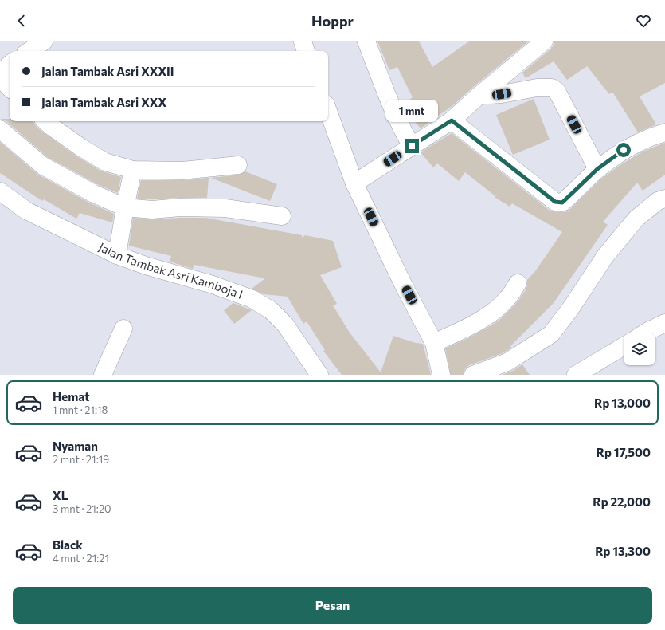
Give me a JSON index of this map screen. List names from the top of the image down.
{
  "streets": {
    "street": ["Jalan Tambak Asri Kamboja I"]
  },
  "page": {
    "header": "Hoppr",
    "banner": ["Jalan Tambak Asri XXXII", "Jalan Tambak Asri XXX"],
    "bubble": "1 mnt",
    "list": [
      {
        "name": "Hemat",
        "note": "1 mnt · 21:18",
        "value": "Rp 13,000"
      },
      {
        "name": "Nyaman",
        "note": "2 mnt · 21:19",
        "value": "Rp 17,500"
      },
      {
        "name": "XL",
        "note": "3 mnt · 21:20",
        "value": "Rp 22,000"
      },
      {
        "name": "Black",
        "note": "4 mnt · 21:21",
        "value": "Rp 13,300"
      }
    ],
    "buttons": "Pesan"
  }
}
